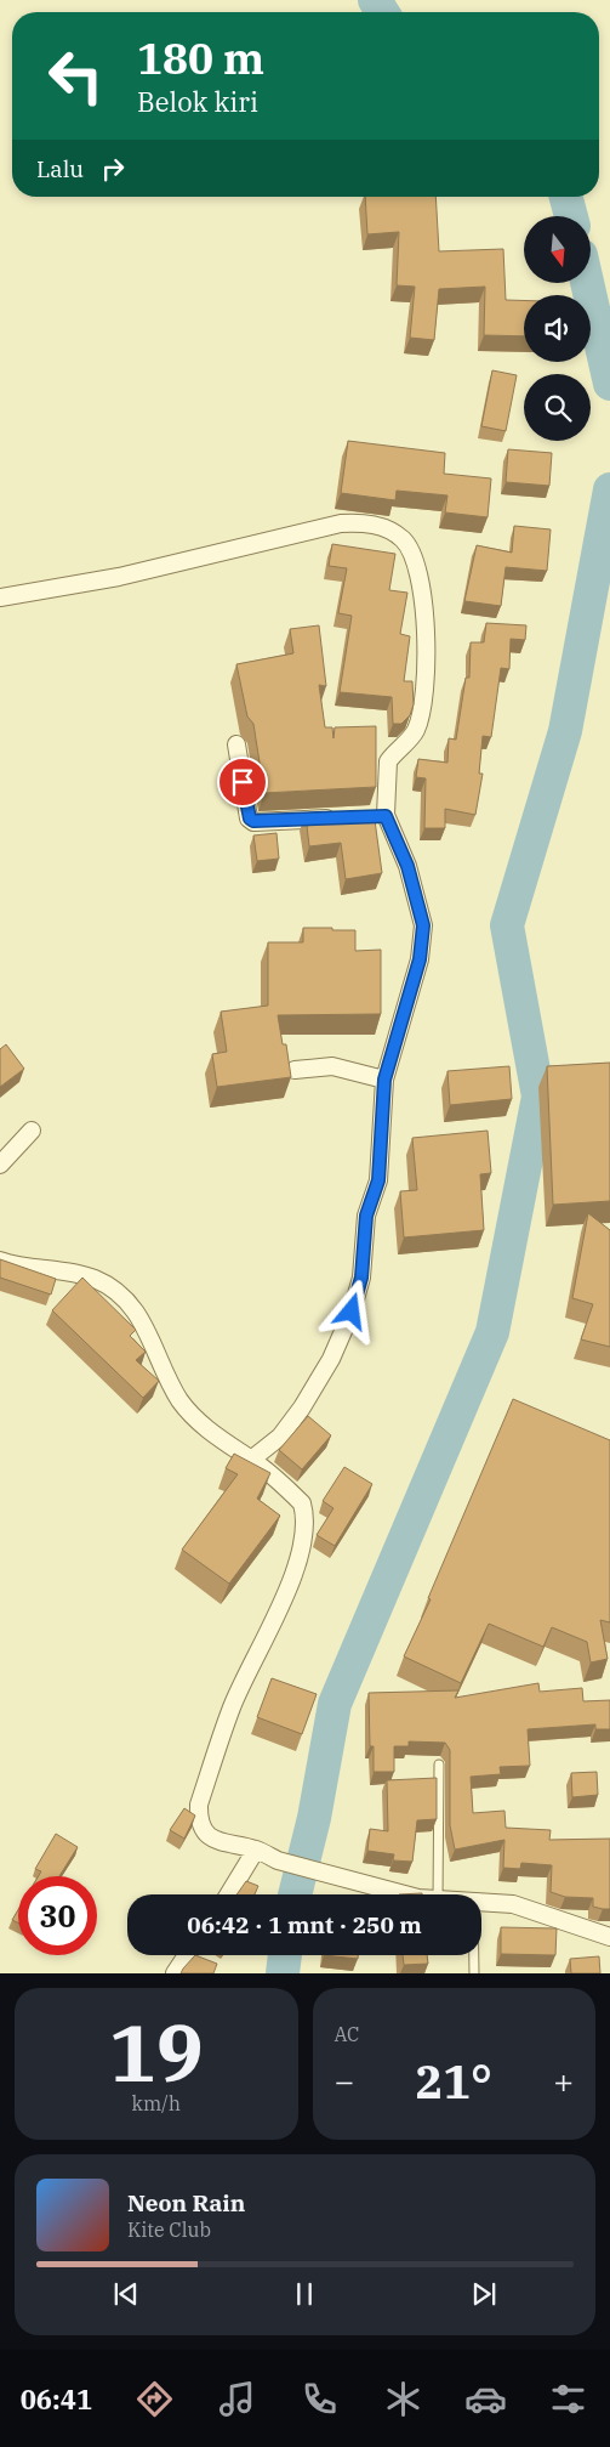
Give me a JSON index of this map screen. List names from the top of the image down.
{
  "north": "bottom",
  "page": {
    "turn": ["180 m", "Belok kiri"],
    "then": "Lalu",
    "limit": "30",
    "trip": "06:42 · 1 mnt · 250 m",
    "tile": [
      ["19", "km/h"],
      "AC"
    ],
    "heat": ["−", "21°", "+"],
    "song": ["Neon Rain", "Kite Club"],
    "tabs": "06:41"
  }
}
